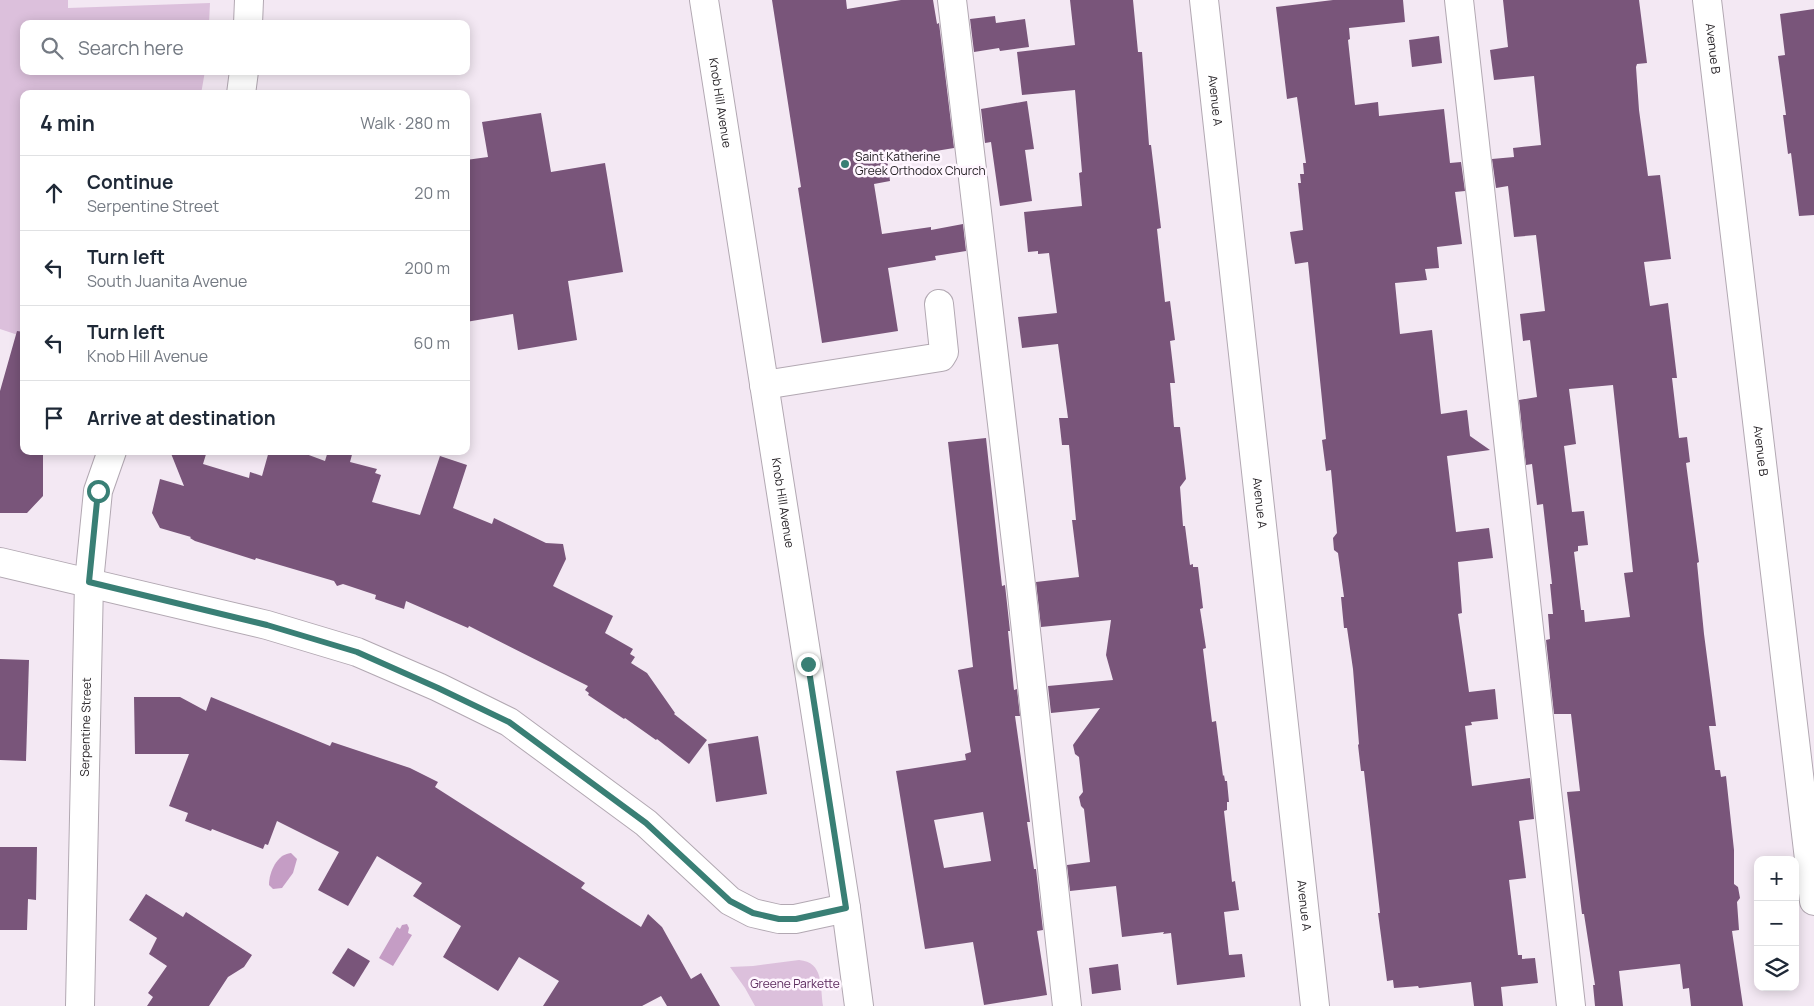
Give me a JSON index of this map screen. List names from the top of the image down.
{
  "streets": {
    "street": [
      "Avenue B",
      "Avenue A",
      "Knob Hill Avenue",
      "Serpentine Street"
    ]
  },
  "parks": ["Greene Parkette"],
  "places": ["Saint Katherine Greek Orthodox Church"],
  "page": {
    "search": "Search here",
    "heading": ["4 min", "Walk · 280 m"],
    "list": [
      ["Continue", "Serpentine Street", "20 m"],
      ["Turn left", "South Juanita Avenue", "200 m"],
      ["Turn left", "Knob Hill Avenue", "60 m"],
      "Arrive at destination"
    ],
    "map_buttons": ["+", "−"]
  }
}
